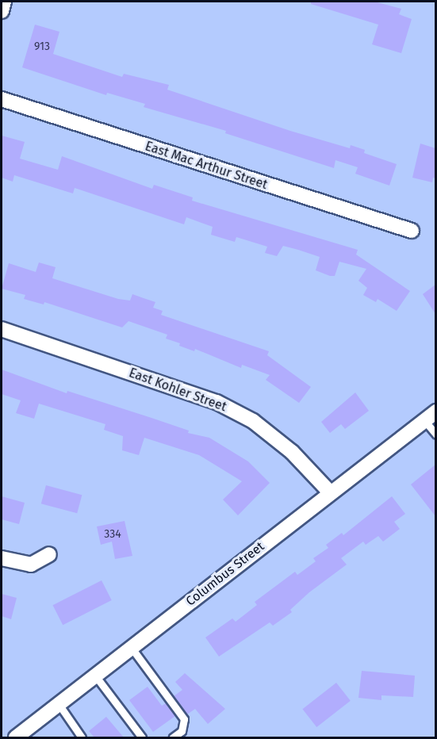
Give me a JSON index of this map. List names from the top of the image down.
{
  "streets": {
    "street": ["East Mac Arthur Street", "East Kohler Street", "Columbus Street"]
  },
  "crossings": [
    ["East Kohler Street", "Columbus Street"]
  ],
  "house_numbers": ["913", "334"]
}
